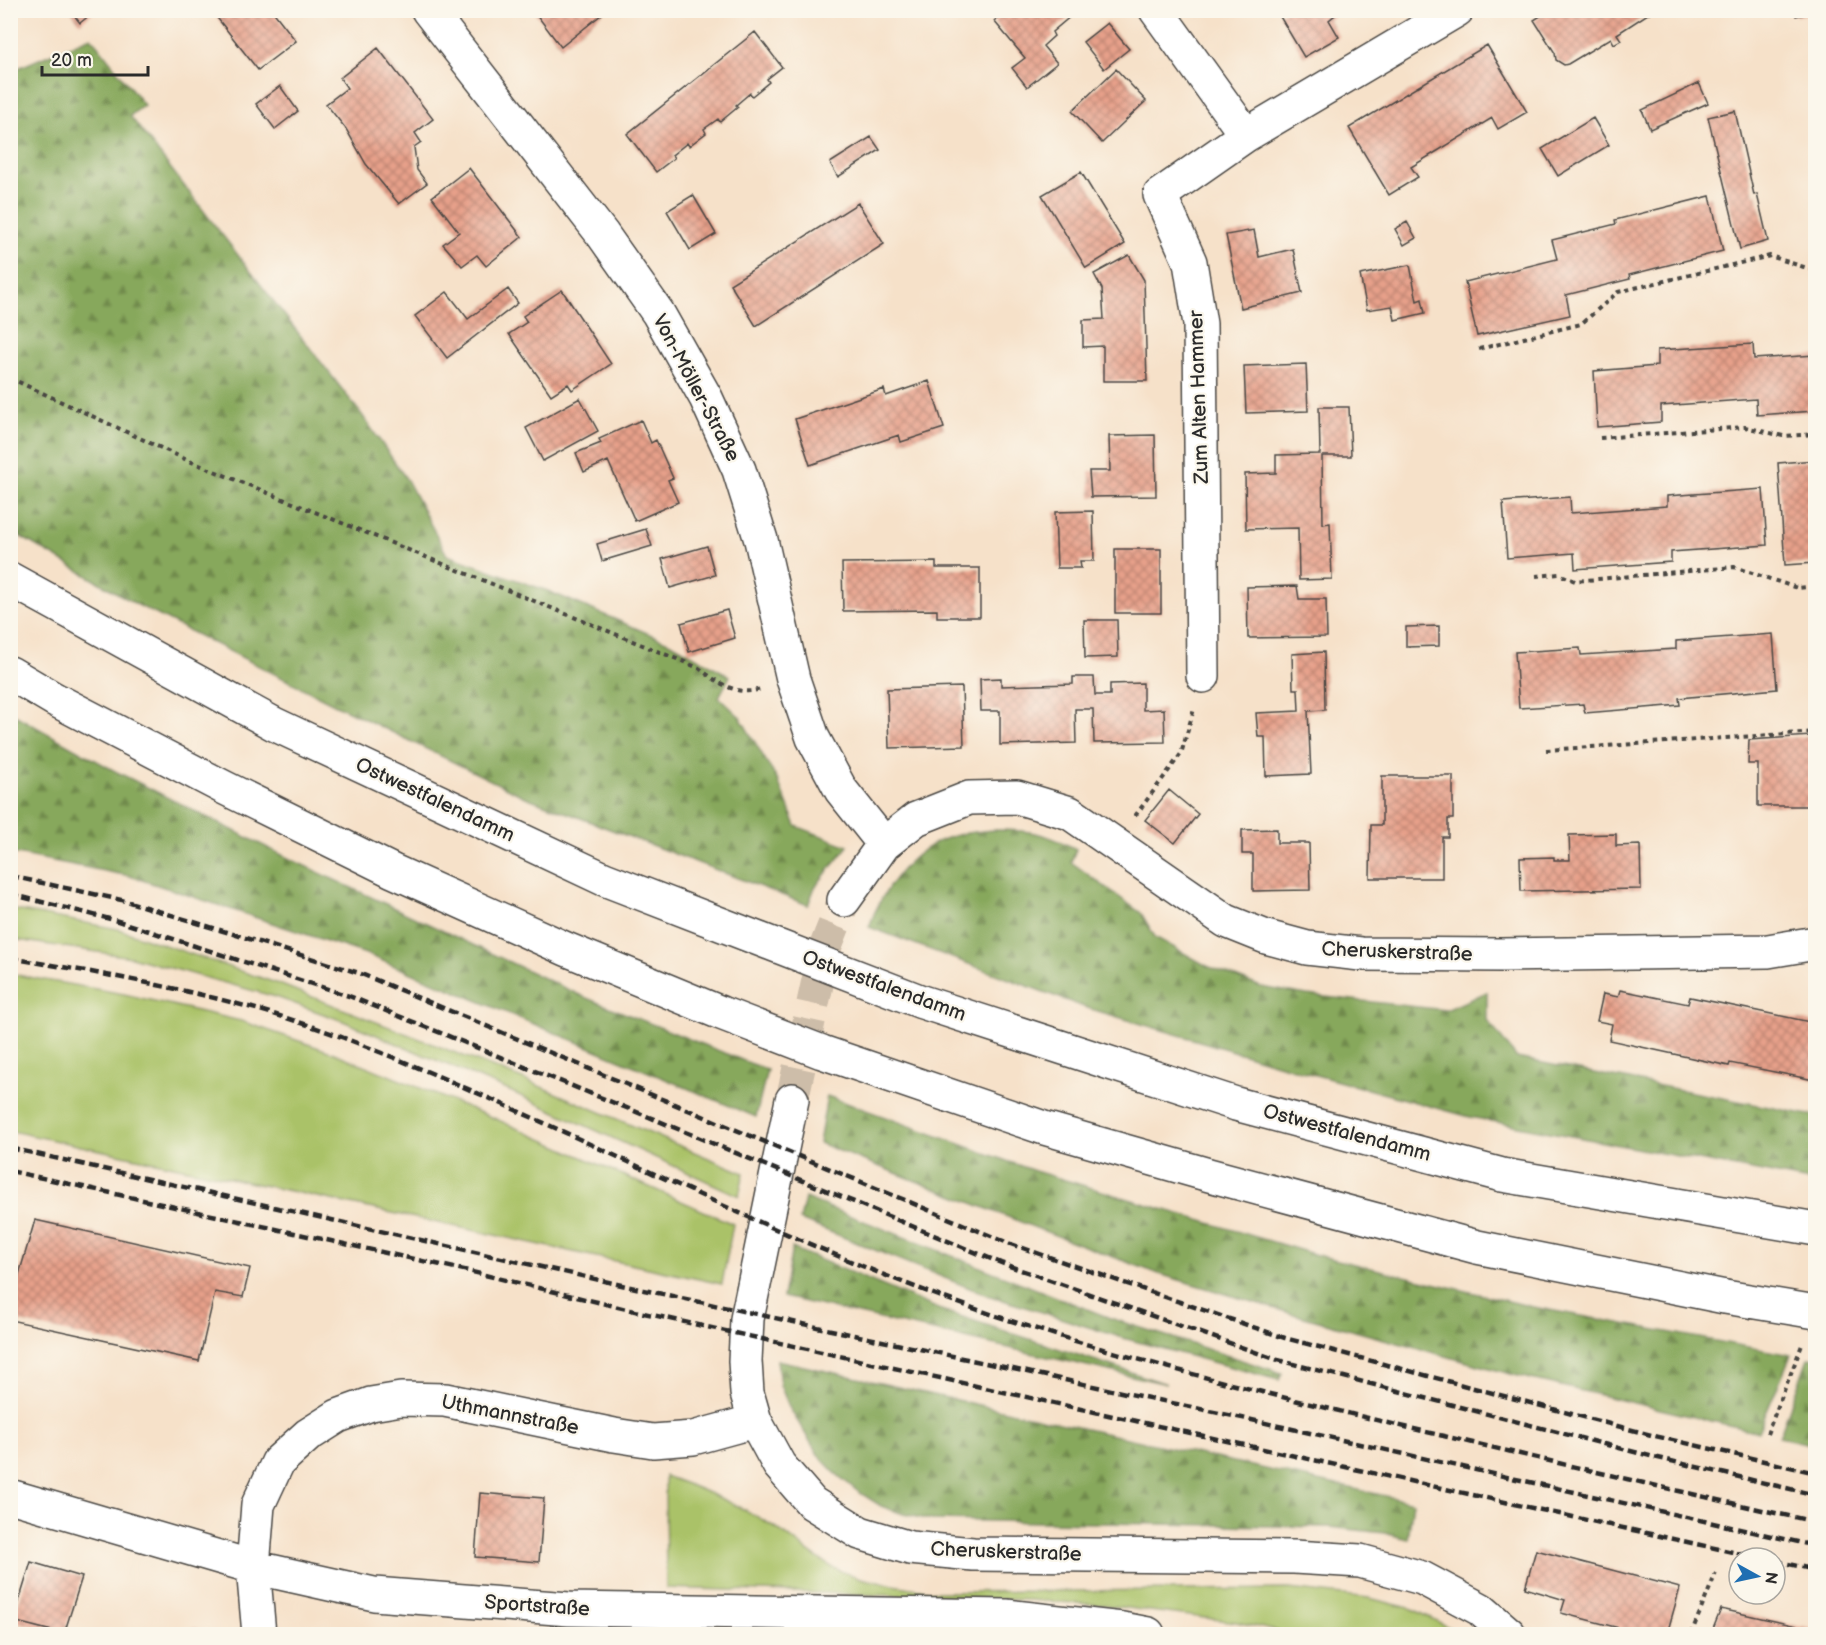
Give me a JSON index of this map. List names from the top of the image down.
{
  "streets": {
    "main road": [
      "Von-Möller-Straße",
      "Zum Alten Hammer",
      "Ostwestfalendamm",
      "Cheruskerstraße",
      "Uthmannstraße",
      "Sportstraße"
    ]
  },
  "crossings": [
    ["Von-Möller-Straße", "Cheruskerstraße"],
    ["Cheruskerstraße", "Uthmannstraße"],
    ["Uthmannstraße", "Sportstraße"]
  ],
  "scale_bar": "20 m",
  "north": "right"
}
